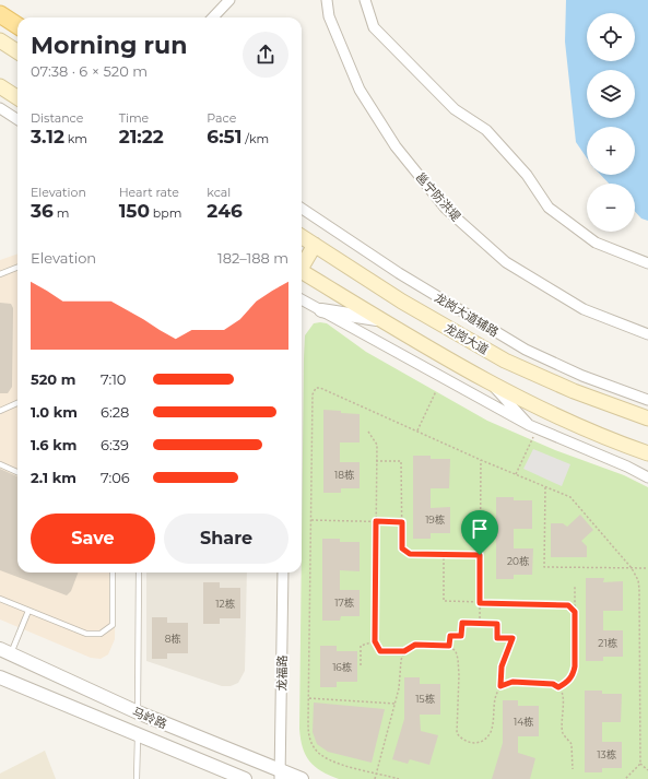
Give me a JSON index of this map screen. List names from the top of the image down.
{
  "streets": {
    "main road": ["龙岗大道"],
    "street": [
      "邕宁防洪堤",
      "龙岗大道辅路",
      "龙福路",
      "马岭路"
    ]
  },
  "crossings": [
    ["龙福路", "马岭路"]
  ],
  "house_numbers": [
    "18栋",
    "19栋",
    "20栋",
    "17栋",
    "12栋",
    "8栋",
    "21栋",
    "16栋",
    "15栋",
    "14栋",
    "13栋"
  ],
  "page": {
    "map_buttons": ["+", "−"],
    "heading": ["Morning run", "07:38 · 6 × 520 m"],
    "stats": [
      ["Distance", "3.12 km"],
      ["Time", "21:22"],
      ["Pace", "6:51 /km"],
      ["Elevation", "36 m"],
      ["Heart rate", "150 bpm"],
      ["kcal", "246"]
    ],
    "chart": ["Elevation", "182–188 m"],
    "list": [
      {
        "name": "520 m",
        "note": "7:10"
      },
      {
        "name": "1.0 km",
        "note": "6:28"
      },
      {
        "name": "1.6 km",
        "note": "6:39"
      },
      {
        "name": "2.1 km",
        "note": "7:06"
      }
    ],
    "buttons": ["Save", "Share"]
  }
}
